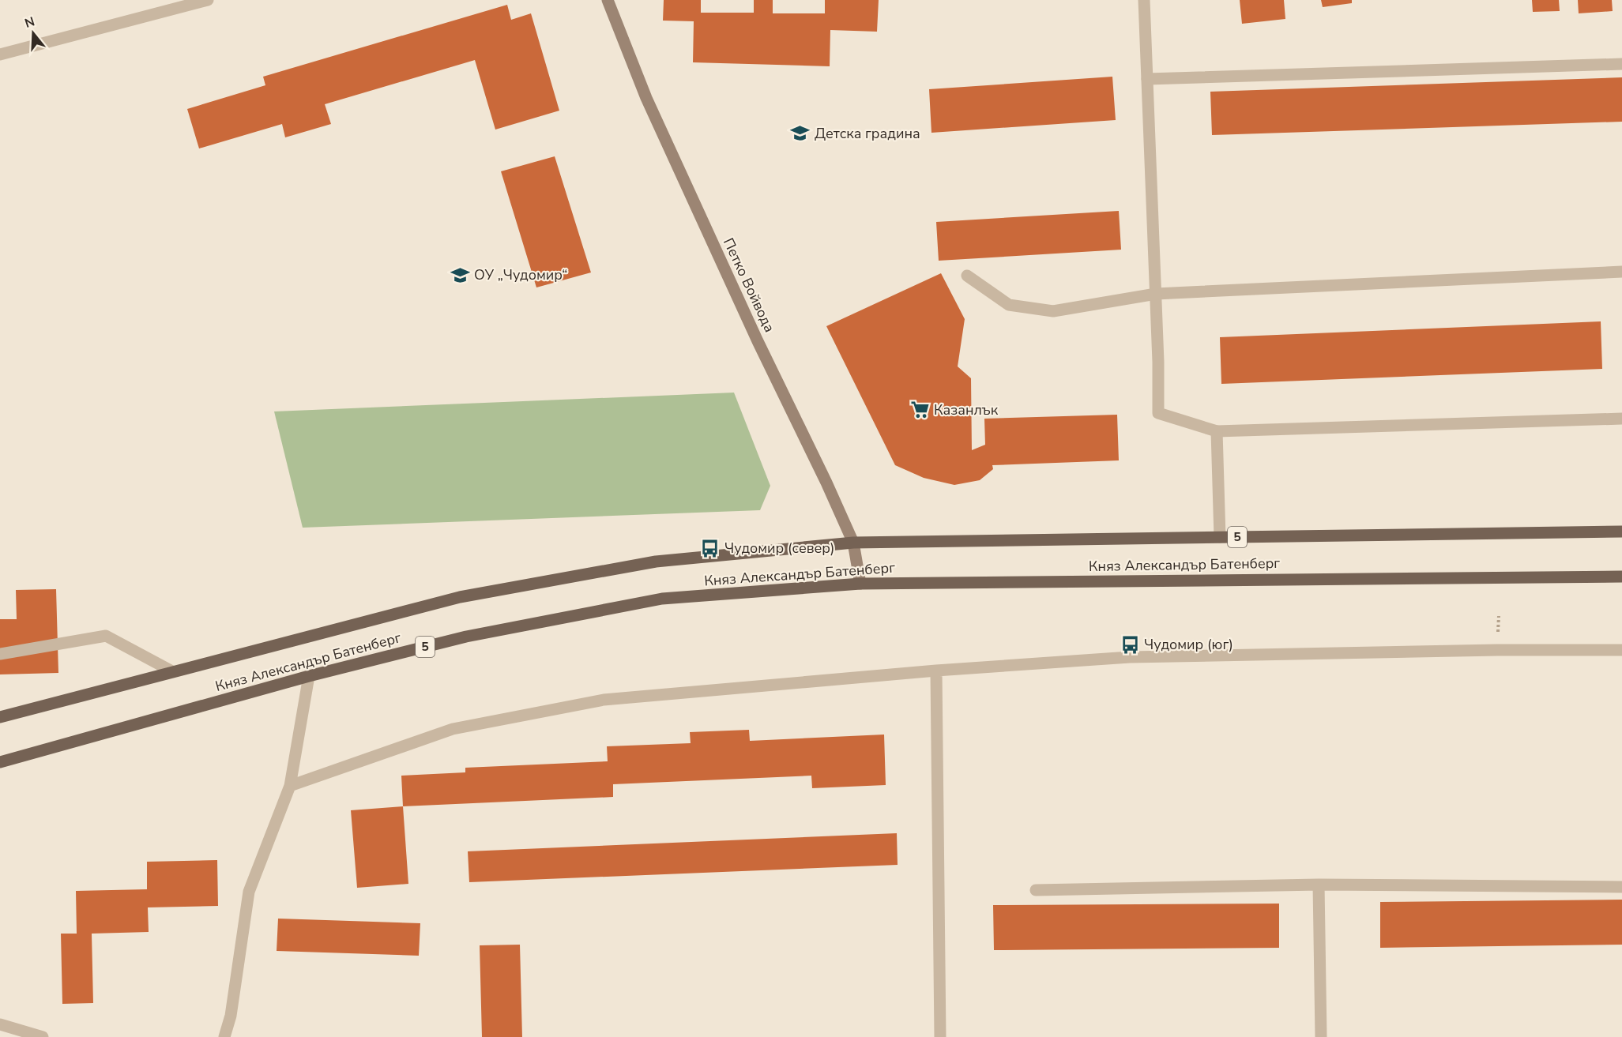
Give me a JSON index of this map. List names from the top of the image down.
{
  "streets": {
    "main road": ["5", "Княз Александър Батенберг"],
    "street": ["Петко Войвода"]
  },
  "crossings": [
    ["Петко Войвода", "Княз Александър Батенберг"]
  ],
  "places": {
    "school or university": ["Детска градина", "ОУ „Чудомир“"],
    "supermarket": ["Казанлък"],
    "bus stop": ["Чудомир (север)", "Чудомир (юг)"]
  },
  "north": "top"
}
